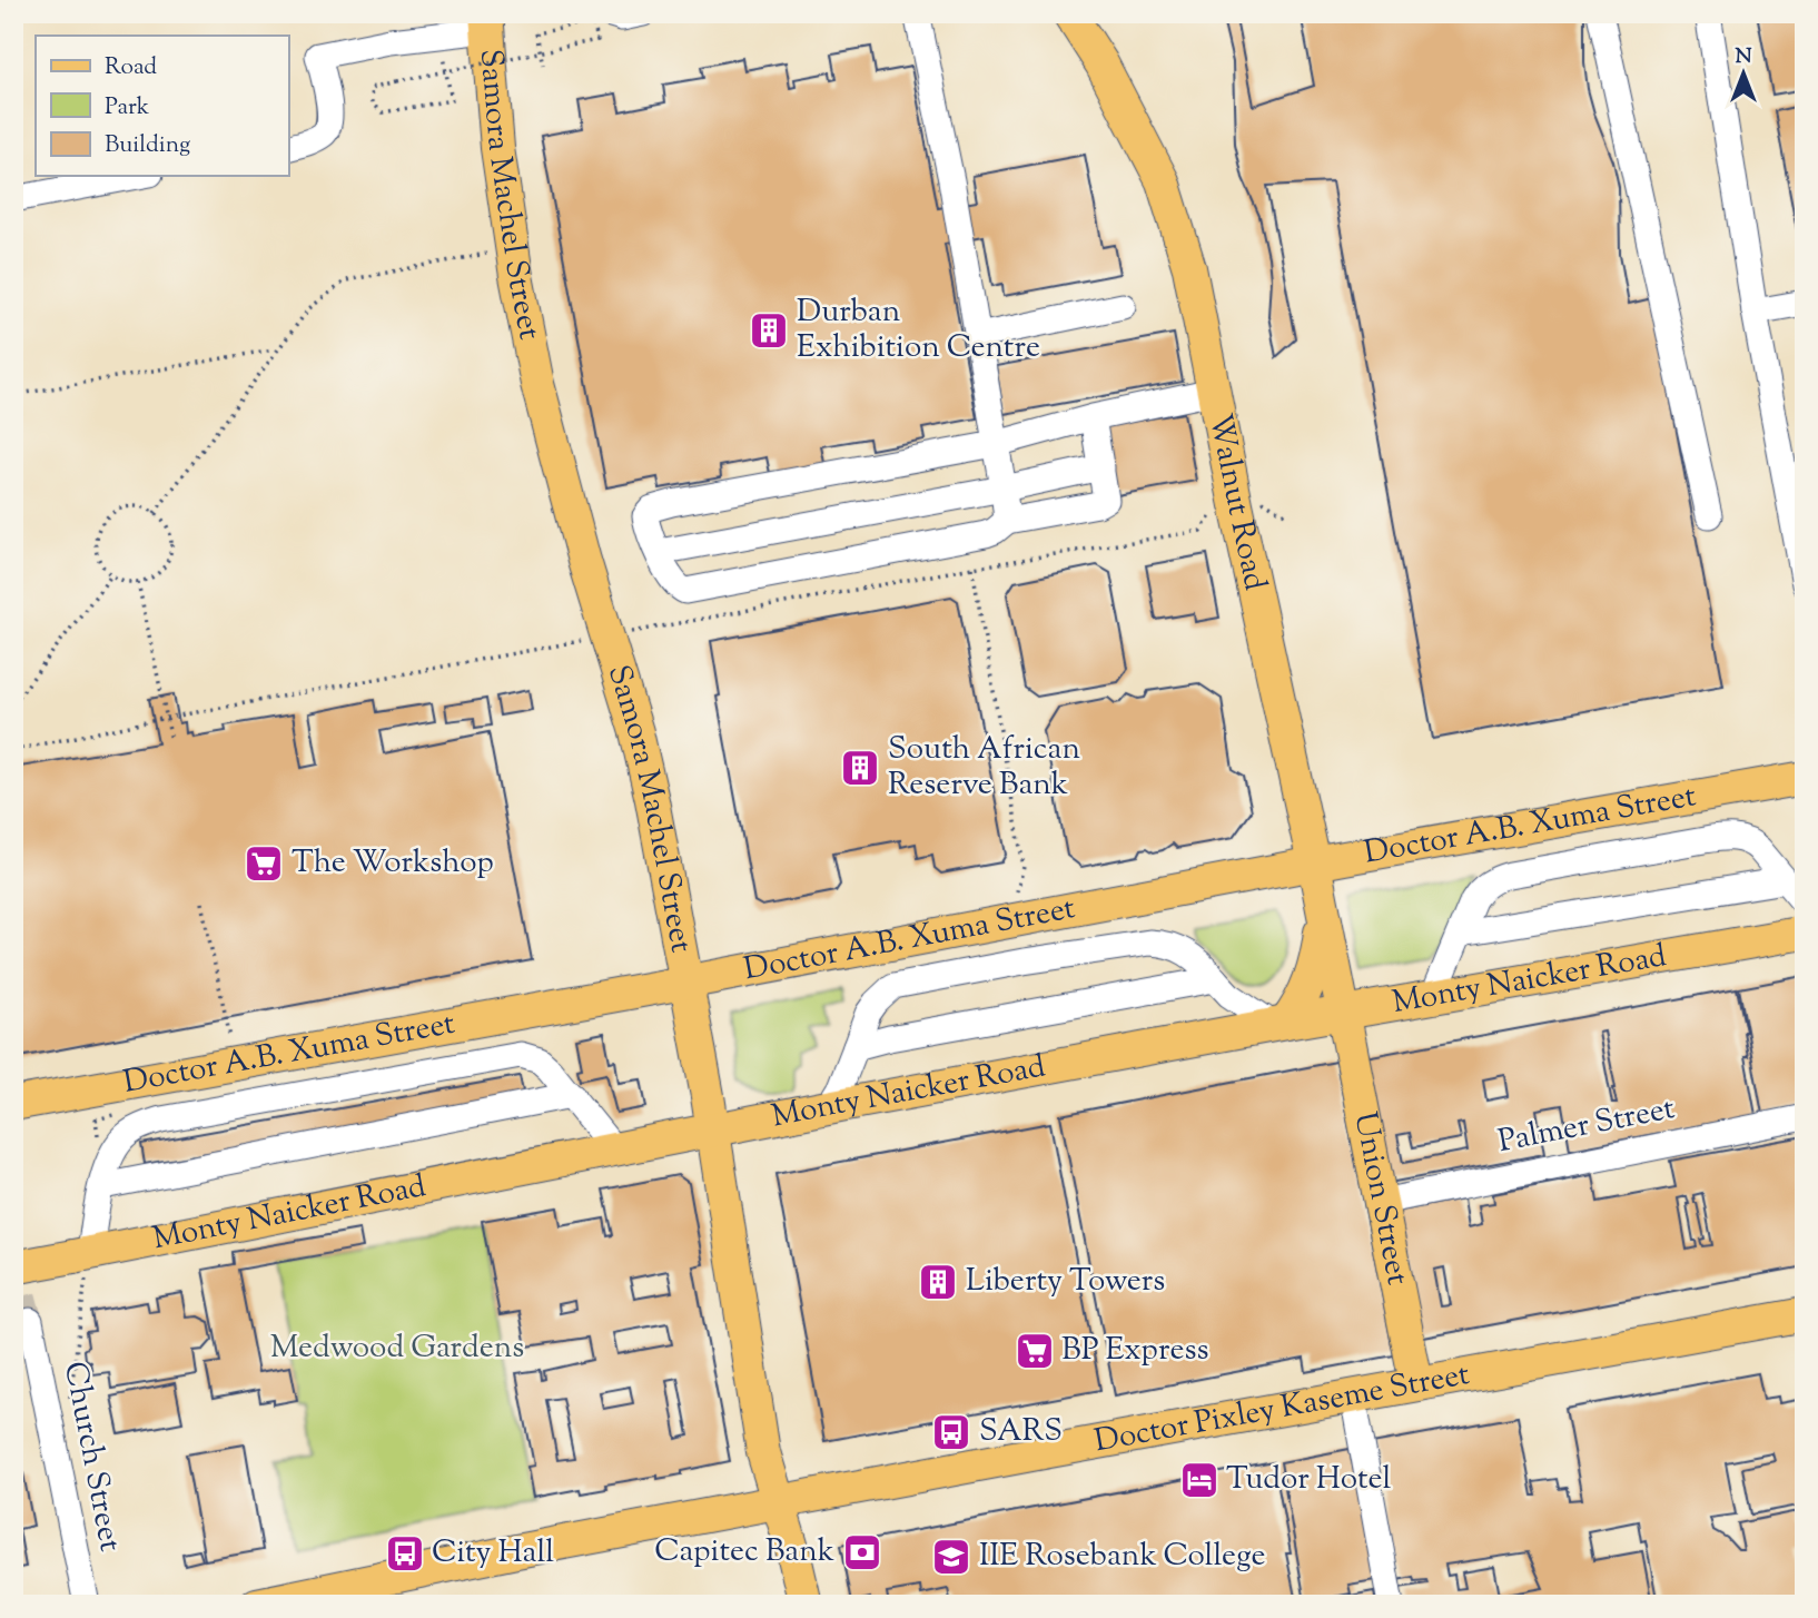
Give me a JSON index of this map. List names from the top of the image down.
{
  "streets": {
    "main road": [
      "Samora Machel Street",
      "Walnut Road",
      "Doctor A.B. Xuma Street",
      "Monty Naicker Road",
      "Union Street",
      "Doctor Pixley Kaseme Street"
    ],
    "street": ["Palmer Street", "Church Street"]
  },
  "crossings": [
    ["Samora Machel Street", "Doctor A.B. Xuma Street"],
    ["Samora Machel Street", "Monty Naicker Road"],
    ["Samora Machel Street", "Doctor Pixley Kaseme Street"],
    ["Walnut Road", "Doctor A.B. Xuma Street"],
    ["Walnut Road", "Monty Naicker Road"],
    ["Walnut Road", "Union Street"],
    ["Monty Naicker Road", "Union Street"],
    ["Palmer Street", "Union Street"],
    ["Union Street", "Doctor Pixley Kaseme Street"]
  ],
  "parks": ["Medwood Gardens"],
  "places": {
    "building": ["Durban Exhibition Centre", "South African Reserve Bank", "Liberty Towers"],
    "supermarket": ["The Workshop", "BP Express"],
    "bus stop": ["SARS", "City Hall"],
    "hotel": ["Tudor Hotel"],
    "bank": ["Capitec Bank"],
    "school or university": ["IIE Rosebank College"]
  },
  "legend": ["Road", "Park", "Building"],
  "north": "top"
}
